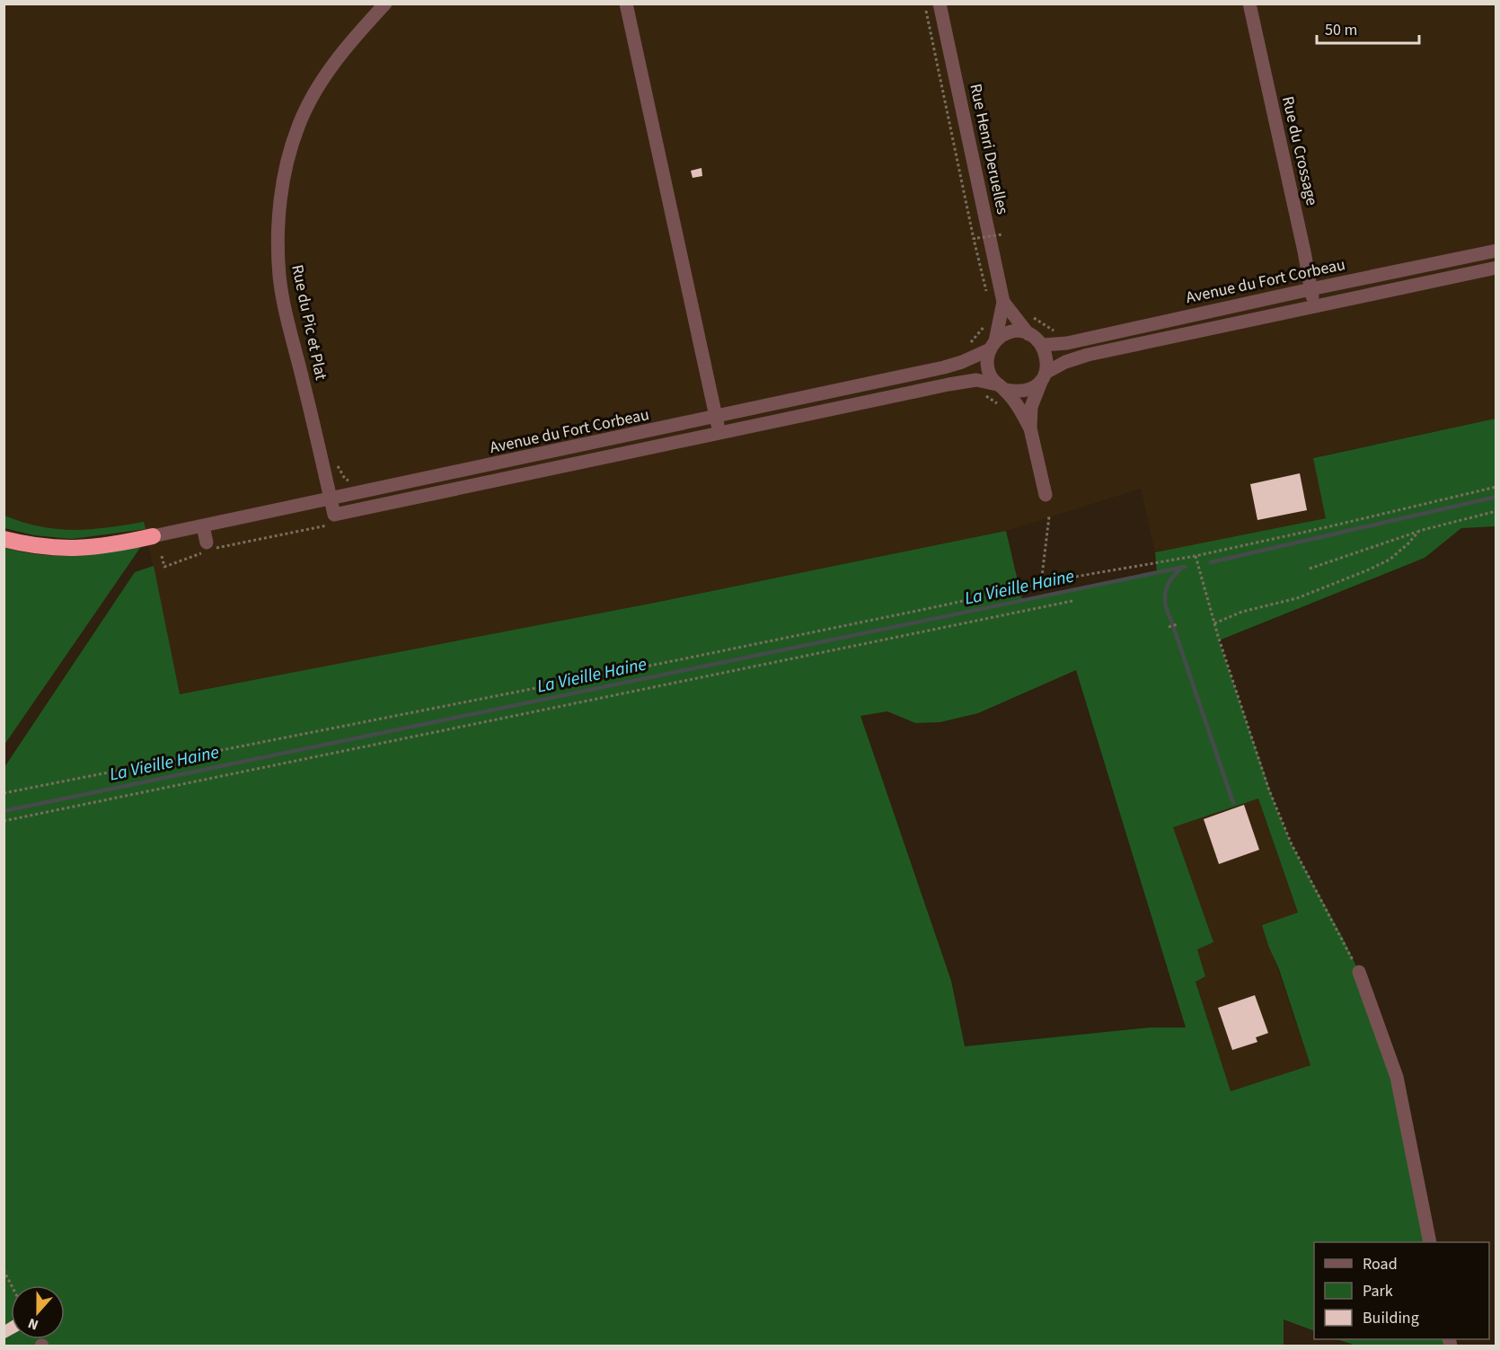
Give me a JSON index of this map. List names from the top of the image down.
{
  "streets": {
    "street": [
      "Rue Henri Deruelles",
      "Rue du Crossage",
      "Avenue du Fort Corbeau",
      "Rue du Pic et Plat"
    ]
  },
  "crossings": [
    ["Rue Henri Deruelles", "Avenue du Fort Corbeau"],
    ["Rue du Crossage", "Avenue du Fort Corbeau"],
    ["Avenue du Fort Corbeau", "Rue du Pic et Plat"]
  ],
  "water": ["La Vieille Haine"],
  "legend": ["Road", "Park", "Building"],
  "scale_bar": "50 m",
  "north": "bottom"
}
